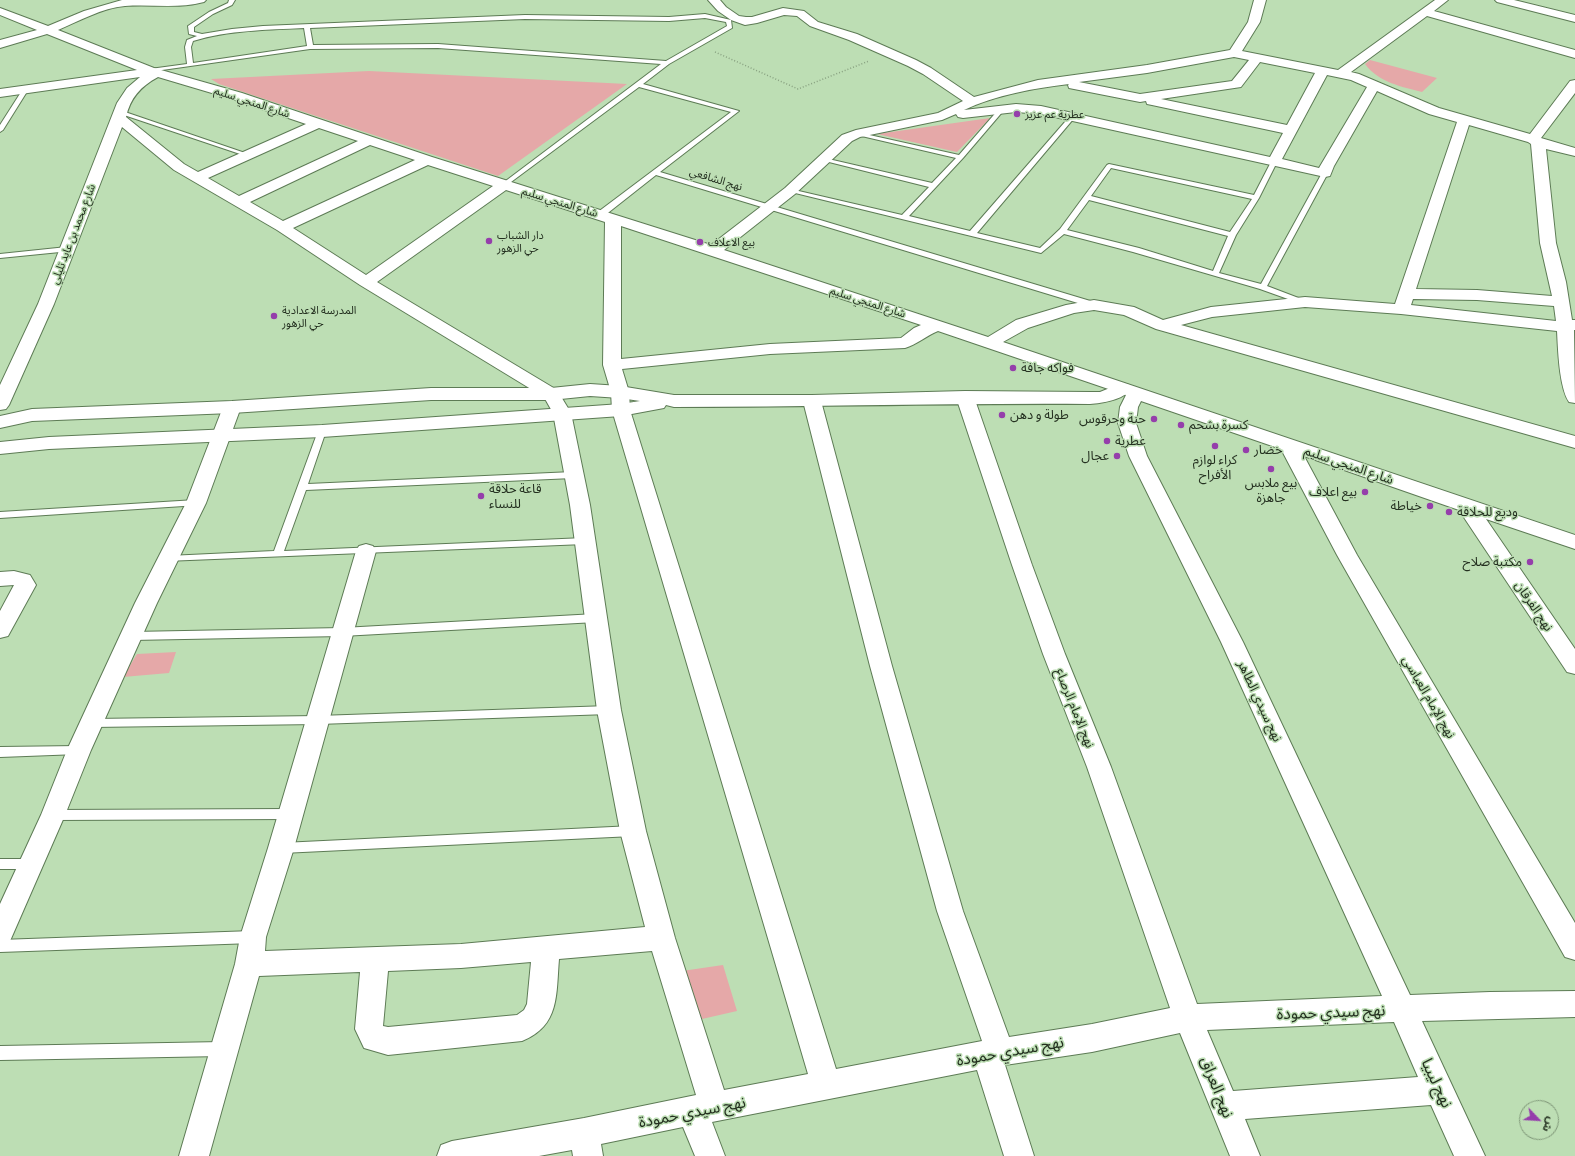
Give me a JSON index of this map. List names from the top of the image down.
{
  "streets": {
    "street": [
      "شارع المنجي سليم",
      "شارع محمد بن عايد تليلي",
      "نهج الفرقان",
      "نهج الإمام العباسي",
      "نهج سيدي الطاهر",
      "نهج الإمام الرصاع",
      "نهج سيدي حمودة",
      "نهج ليبيا",
      "نهج العراق"
    ],
    "lane": ["نهج الشافعي"]
  },
  "crossings": [
    ["شارع المنجي سليم", "شارع محمد بن عايد تليلي"],
    ["شارع المنجي سليم", "نهج الفرقان"],
    ["شارع المنجي سليم", "نهج الإمام العباسي"],
    ["شارع المنجي سليم", "نهج سيدي الطاهر"],
    ["نهج سيدي الطاهر", "نهج سيدي حمودة"],
    ["نهج سيدي الطاهر", "نهج ليبيا"],
    ["نهج الإمام الرصاع", "نهج سيدي حمودة"],
    ["نهج الإمام الرصاع", "نهج العراق"],
    ["نهج سيدي حمودة", "نهج ليبيا"],
    ["نهج سيدي حمودة", "نهج العراق"]
  ],
  "places": [
    "عطرية عم عزيز",
    "دار الشباب حي الزهور",
    "بيع الاعلاف",
    "المدرسة الاعدادية حي الزهور",
    "فواكه جافة",
    "طولة و دهن",
    "حنة وحرقوس",
    "كسرة بشحم",
    "عطرية",
    "كراء لوازم الأفراح",
    "خضار",
    "عجال",
    "بيع ملابس جاهزة",
    "بيع اعلاف",
    "قاعة حلاقة للنساء",
    "خياطة",
    "وديع للحلاقة",
    "مكتبة صلاح"
  ],
  "north": "bottom right"
}
